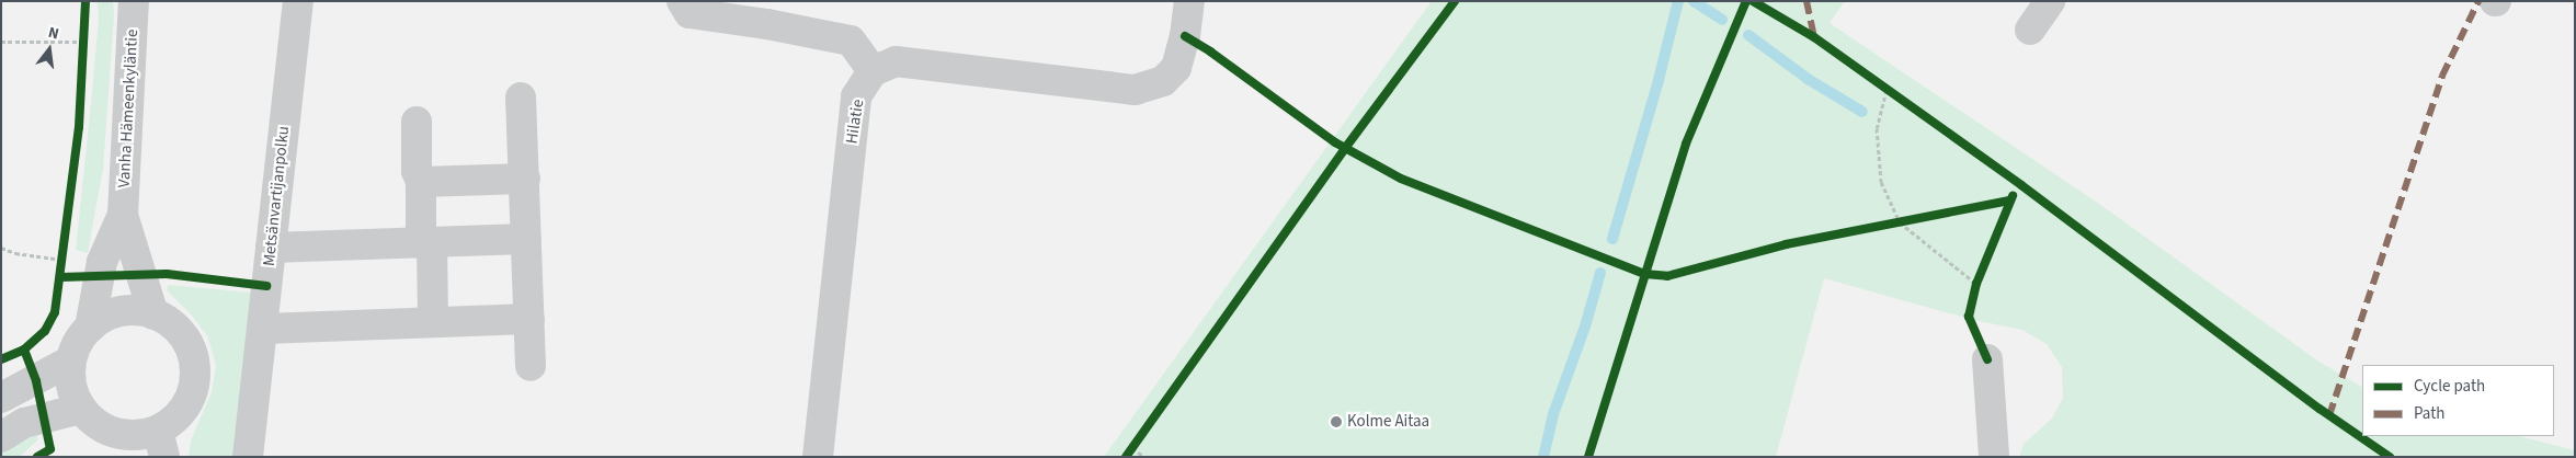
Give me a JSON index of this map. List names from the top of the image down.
{
  "streets": {
    "street": ["Vanha Hämeenkyläntie", "Hilatie", "Metsänvartijanpolku"]
  },
  "places": ["Kolme Aitaa"],
  "legend": ["Cycle path", "Path"],
  "north": "top"
}
